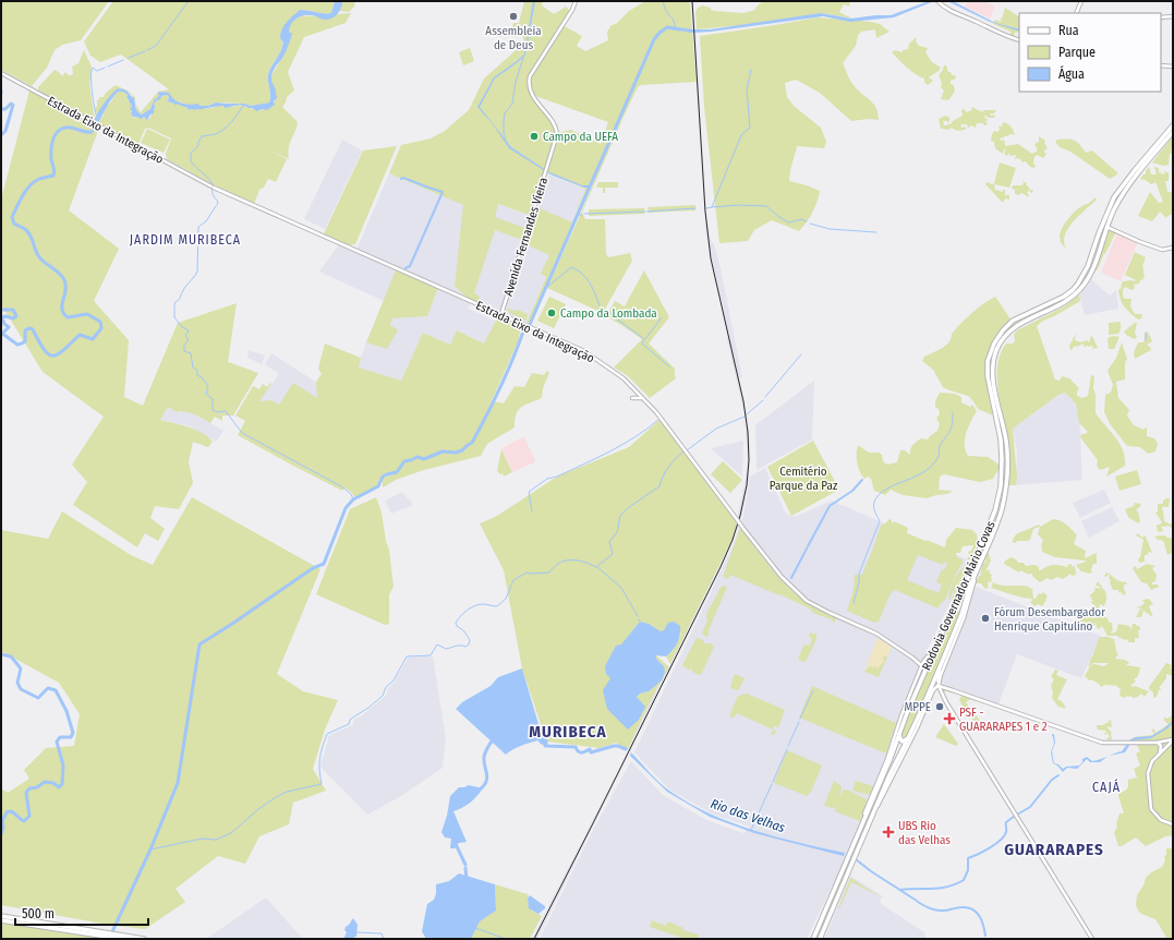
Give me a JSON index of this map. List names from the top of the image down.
{
  "streets": {
    "highway": ["Rodovia Governador Mário Covas"],
    "main road": ["Estrada Eixo da Integração", "Avenida Fernandes Vieira"]
  },
  "crossings": [
    ["Estrada Eixo da Integração", "Avenida Fernandes Vieira"]
  ],
  "districts": [
    "JARDIM MURIBECA",
    "MURIBECA",
    "CAJÁ",
    "GUARARAPES"
  ],
  "water": ["Rio das Velhas"],
  "parks": ["Cemitério Parque da Paz"],
  "places": {
    "other": [
      "Assembleia de Deus",
      "Campo da UEFA",
      "Campo da Lombada",
      "Fórum Desembargador Henrique Capitulino",
      "MPPE"
    ],
    "health": ["PSF - GUARARAPES 1 e 2", "UBS Rio das Velhas"]
  },
  "legend": ["Rua", "Parque", "Água"],
  "scale_bar": "500 m"
}
